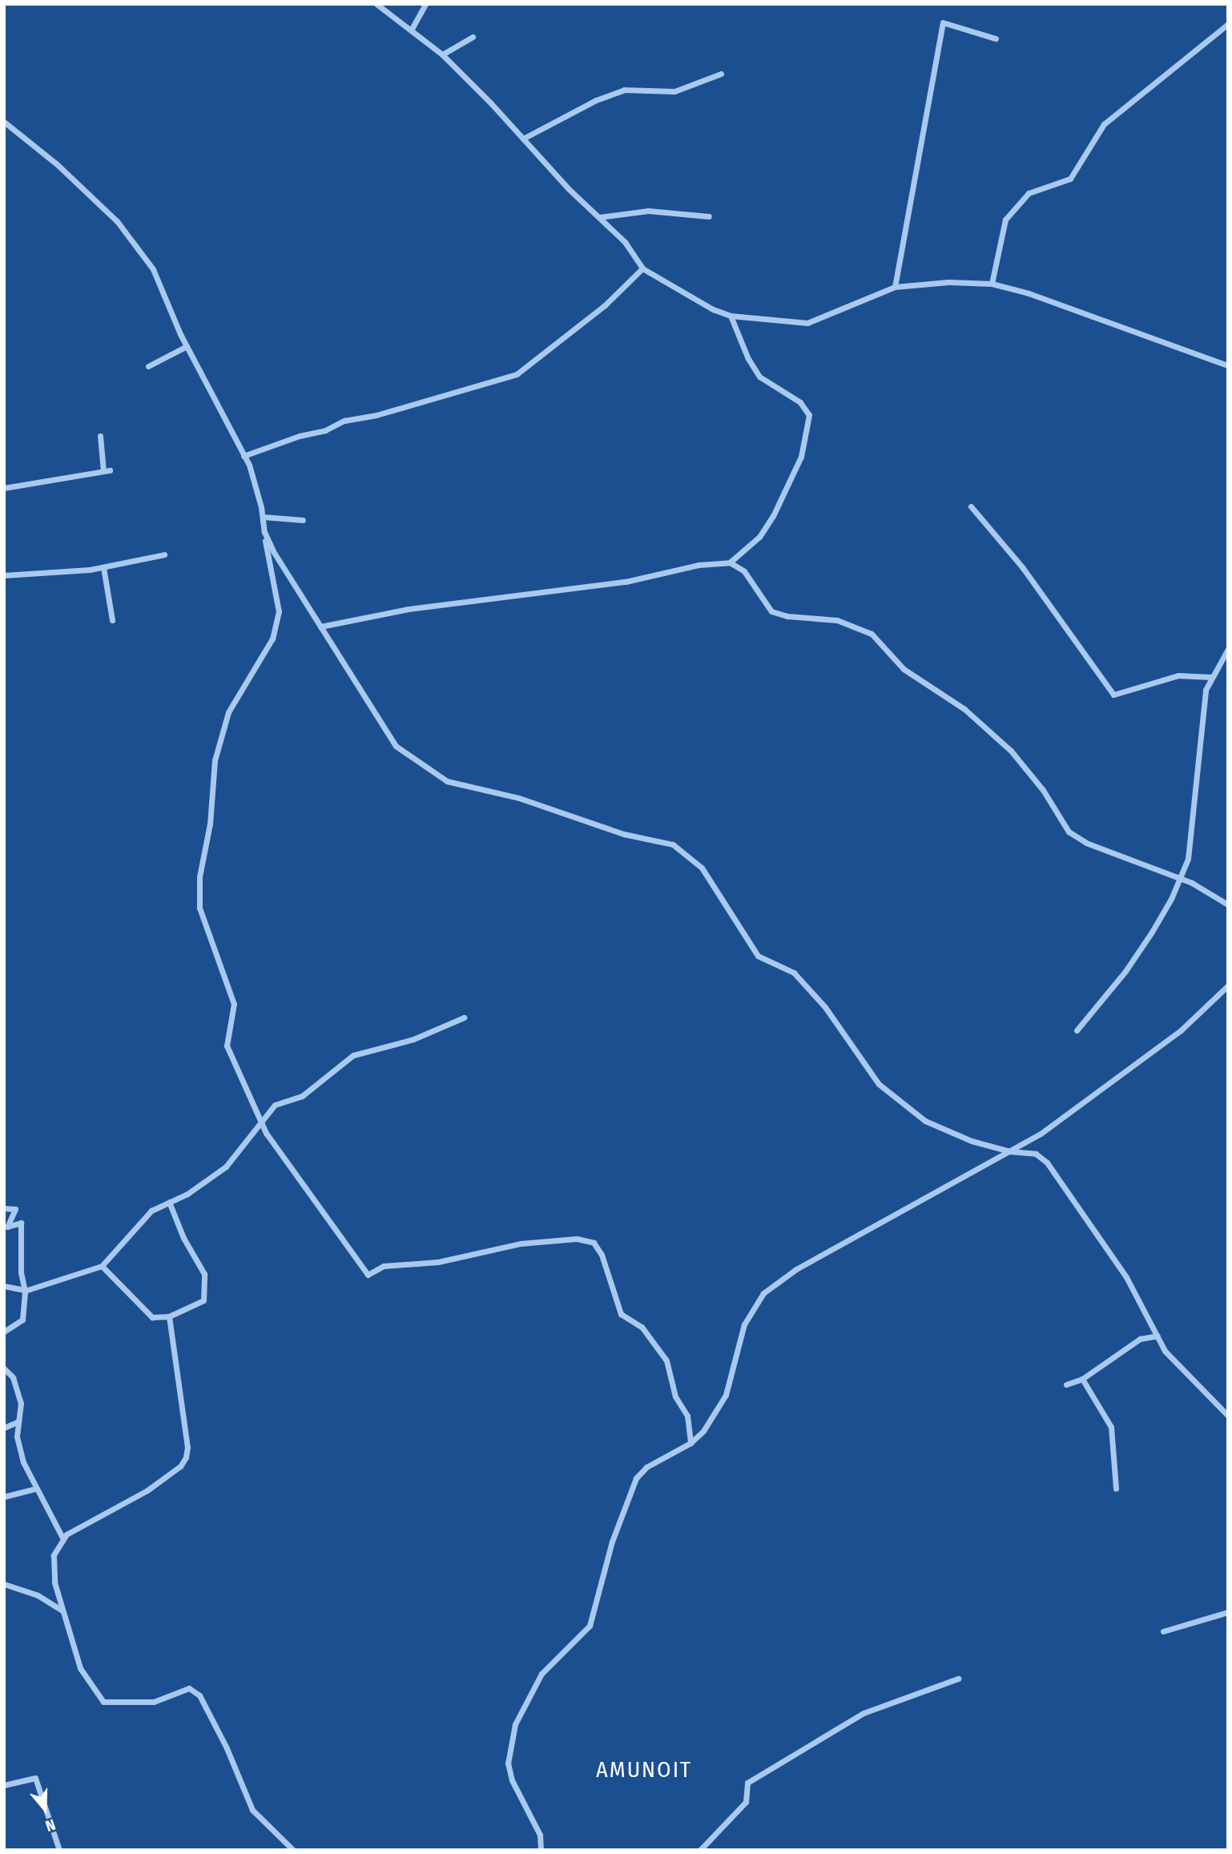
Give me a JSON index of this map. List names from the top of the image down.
{
  "districts": ["AMUNOIT"],
  "north": "bottom"
}
